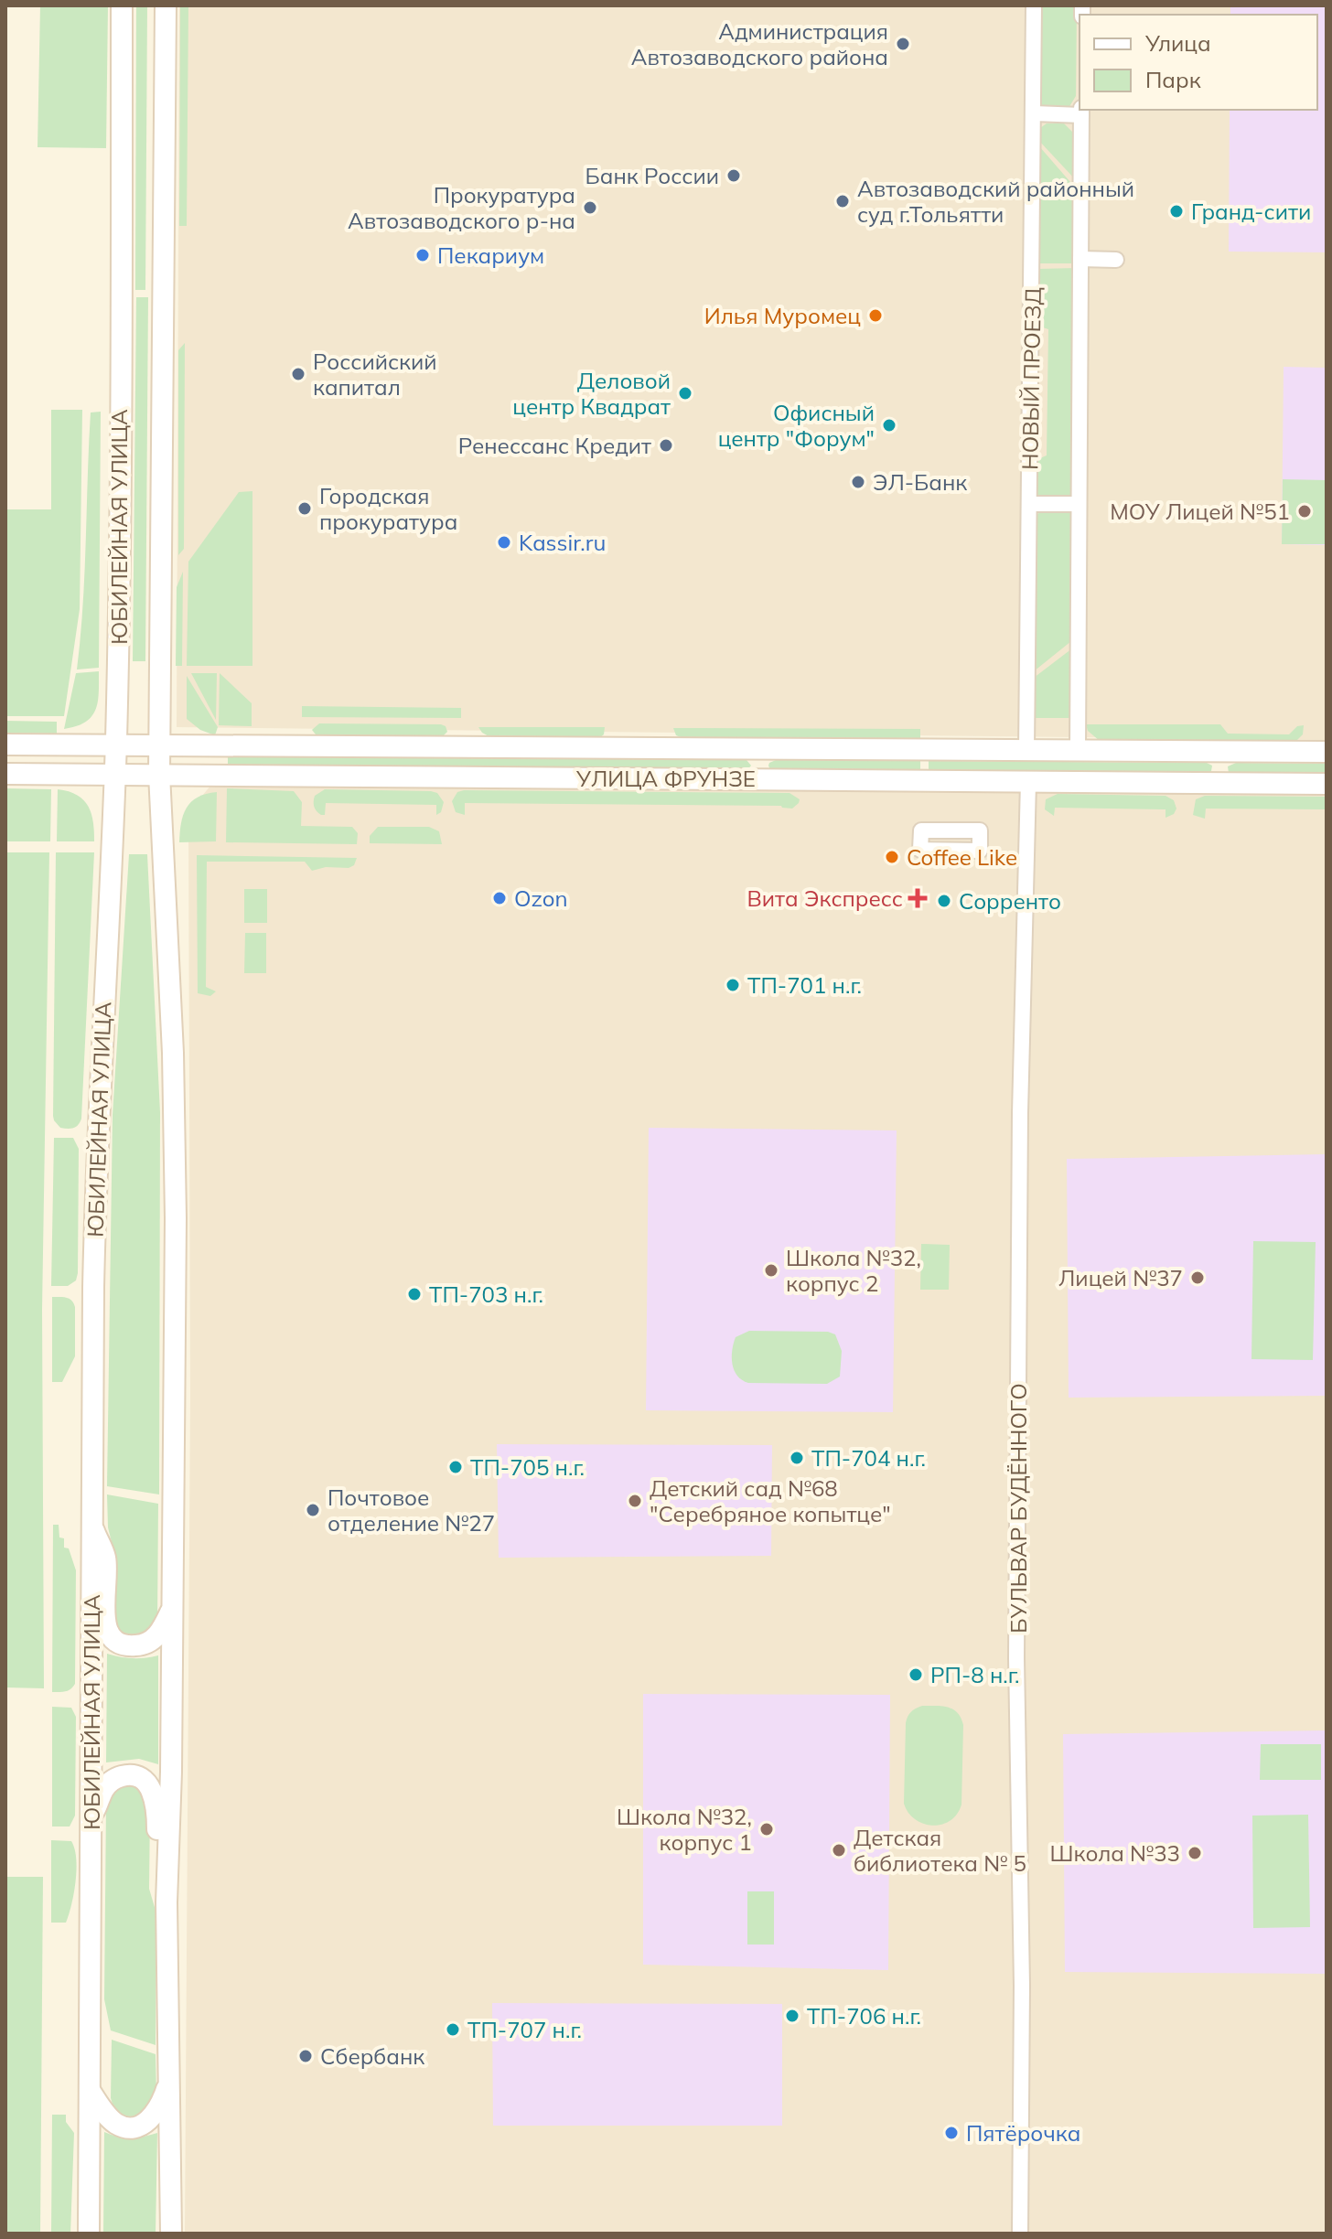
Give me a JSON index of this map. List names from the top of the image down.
{
  "streets": {
    "main road": ["ЮБИЛЕЙНАЯ УЛИЦА", "УЛИЦА ФРУНЗЕ"],
    "street": ["НОВЫЙ ПРОЕЗД", "БУЛЬВАР БУДЁННОГО"]
  },
  "crossings": [
    ["НОВЫЙ ПРОЕЗД", "УЛИЦА ФРУНЗЕ"],
    ["ЮБИЛЕЙНАЯ УЛИЦА", "УЛИЦА ФРУНЗЕ"],
    ["УЛИЦА ФРУНЗЕ", "БУЛЬВАР БУДЁННОГО"]
  ],
  "places": {
    "other": [
      "Администрация Автозаводского района",
      "Банк России",
      "Автозаводский районный суд г.Тольятти",
      "Прокуратура Автозаводского р-на",
      "Гранд-сити",
      "Пекариум",
      "Илья Муромец",
      "Российский капитал",
      "Деловой центр Квадрат",
      "Офисный центр \"Форум\"",
      "Ренессанс Кредит",
      "ЭЛ-Банк",
      "Городская прокуратура",
      "МОУ Лицей №51",
      "Kassir.ru",
      "Coffee Like",
      "Ozon",
      "Сорренто",
      "ТП-701 н.г.",
      "Школа №32, корпус 2",
      "Лицей №37",
      "ТП-703 н.г.",
      "ТП-704 н.г.",
      "ТП-705 н.г.",
      "Детский сад №68 \"Серебряное копытце\"",
      "Почтовое отделение №27",
      "РП-8 н.г.",
      "Школа №32, корпус 1",
      "Детская библиотека № 5",
      "Школа №33",
      "ТП-706 н.г.",
      "ТП-707 н.г.",
      "Сбербанк",
      "Пятёрочка"
    ],
    "health": ["Вита Экспресс"]
  },
  "legend": ["Улица", "Парк"]
}
